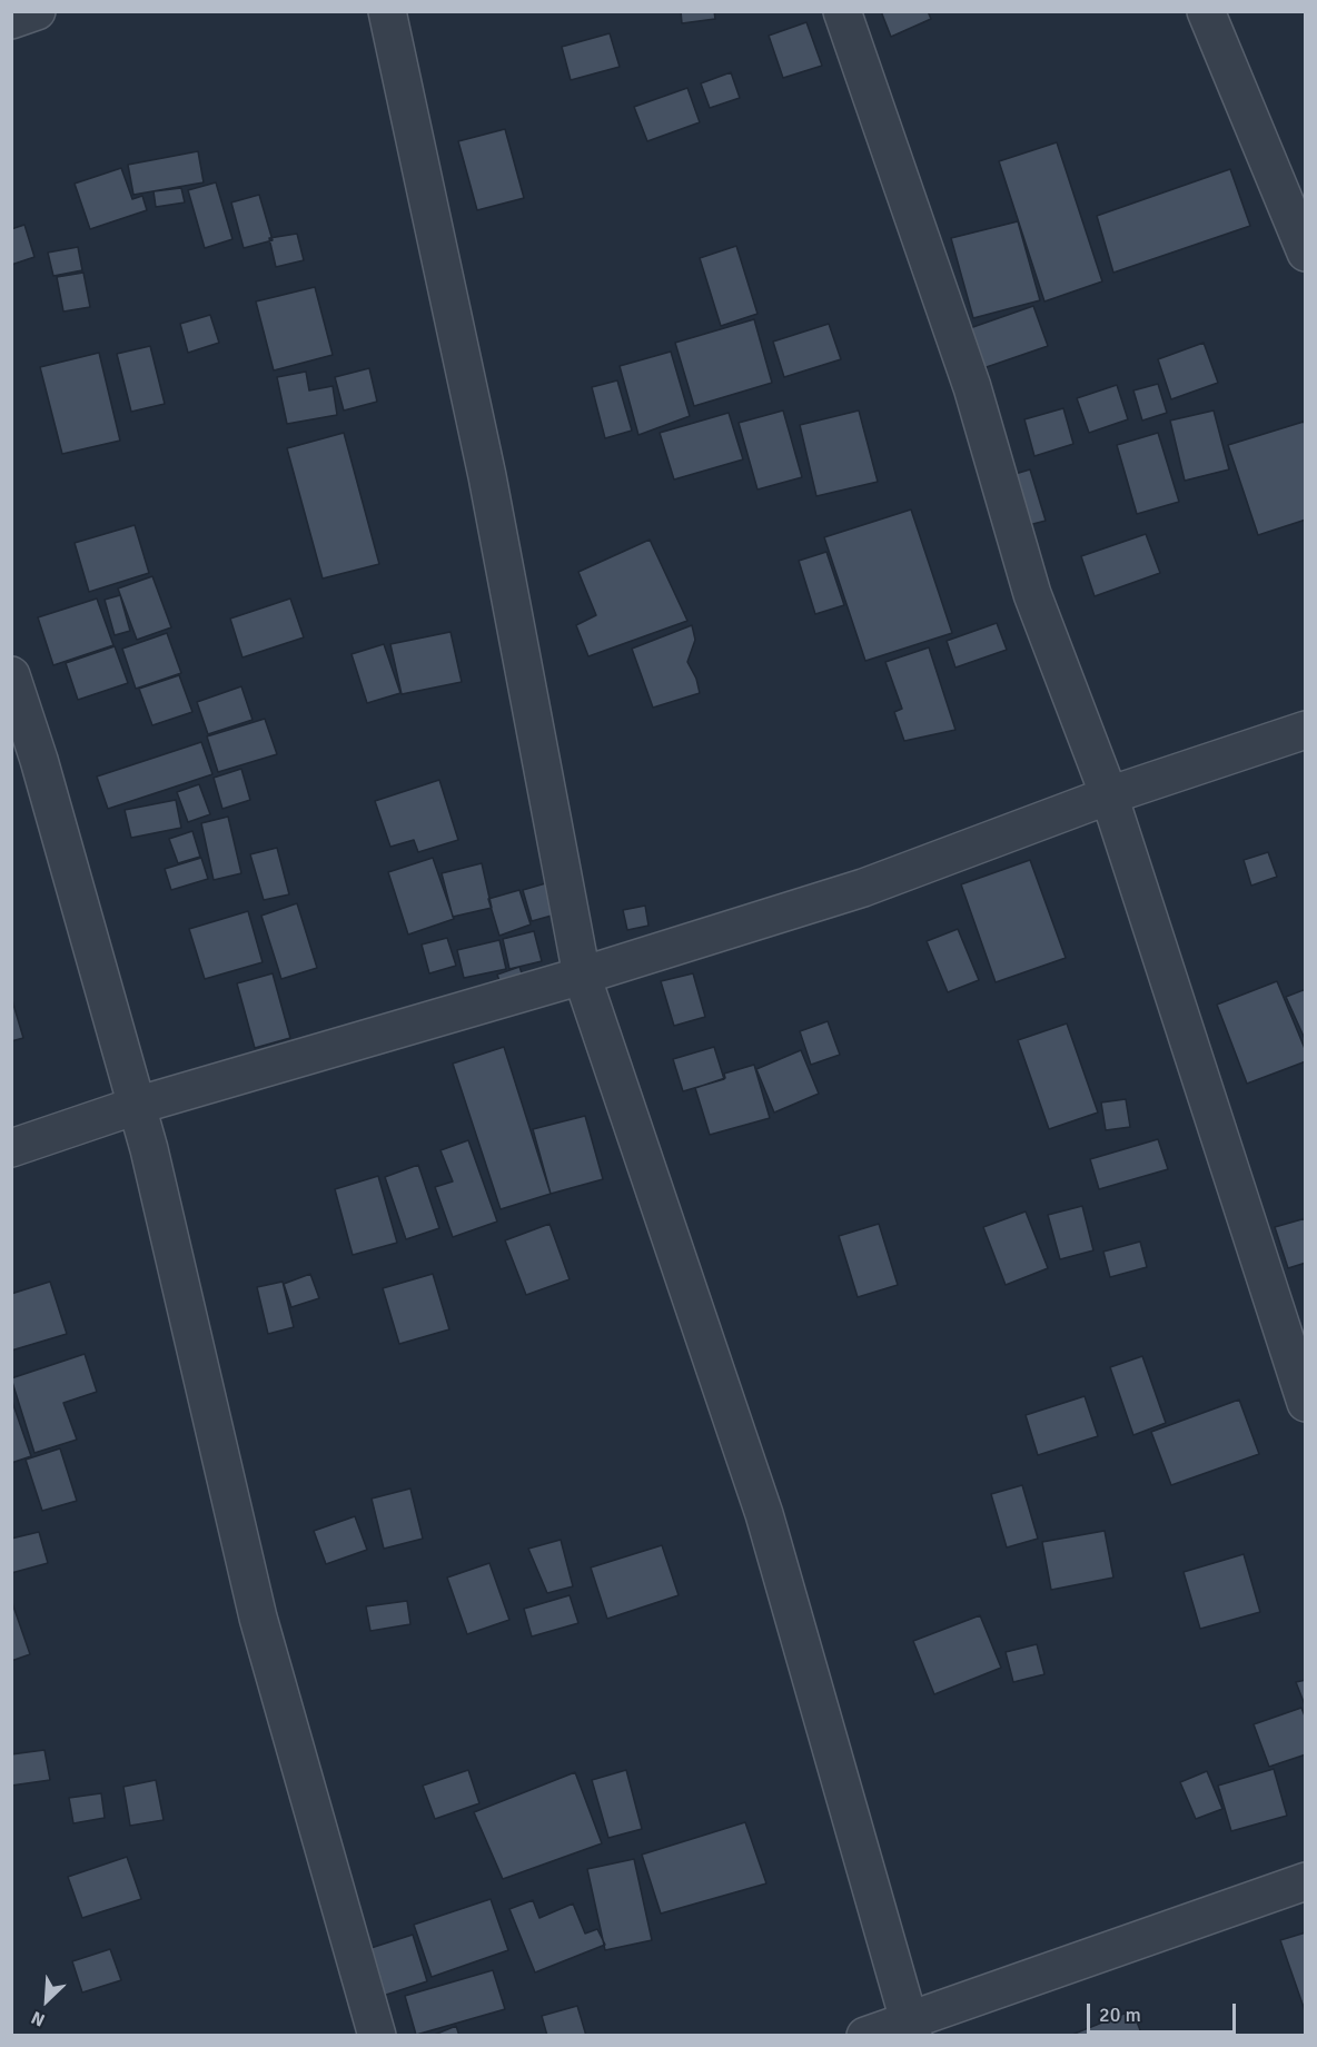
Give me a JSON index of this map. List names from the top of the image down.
{
  "scale_bar": "20 m",
  "north": "bottom left"
}
